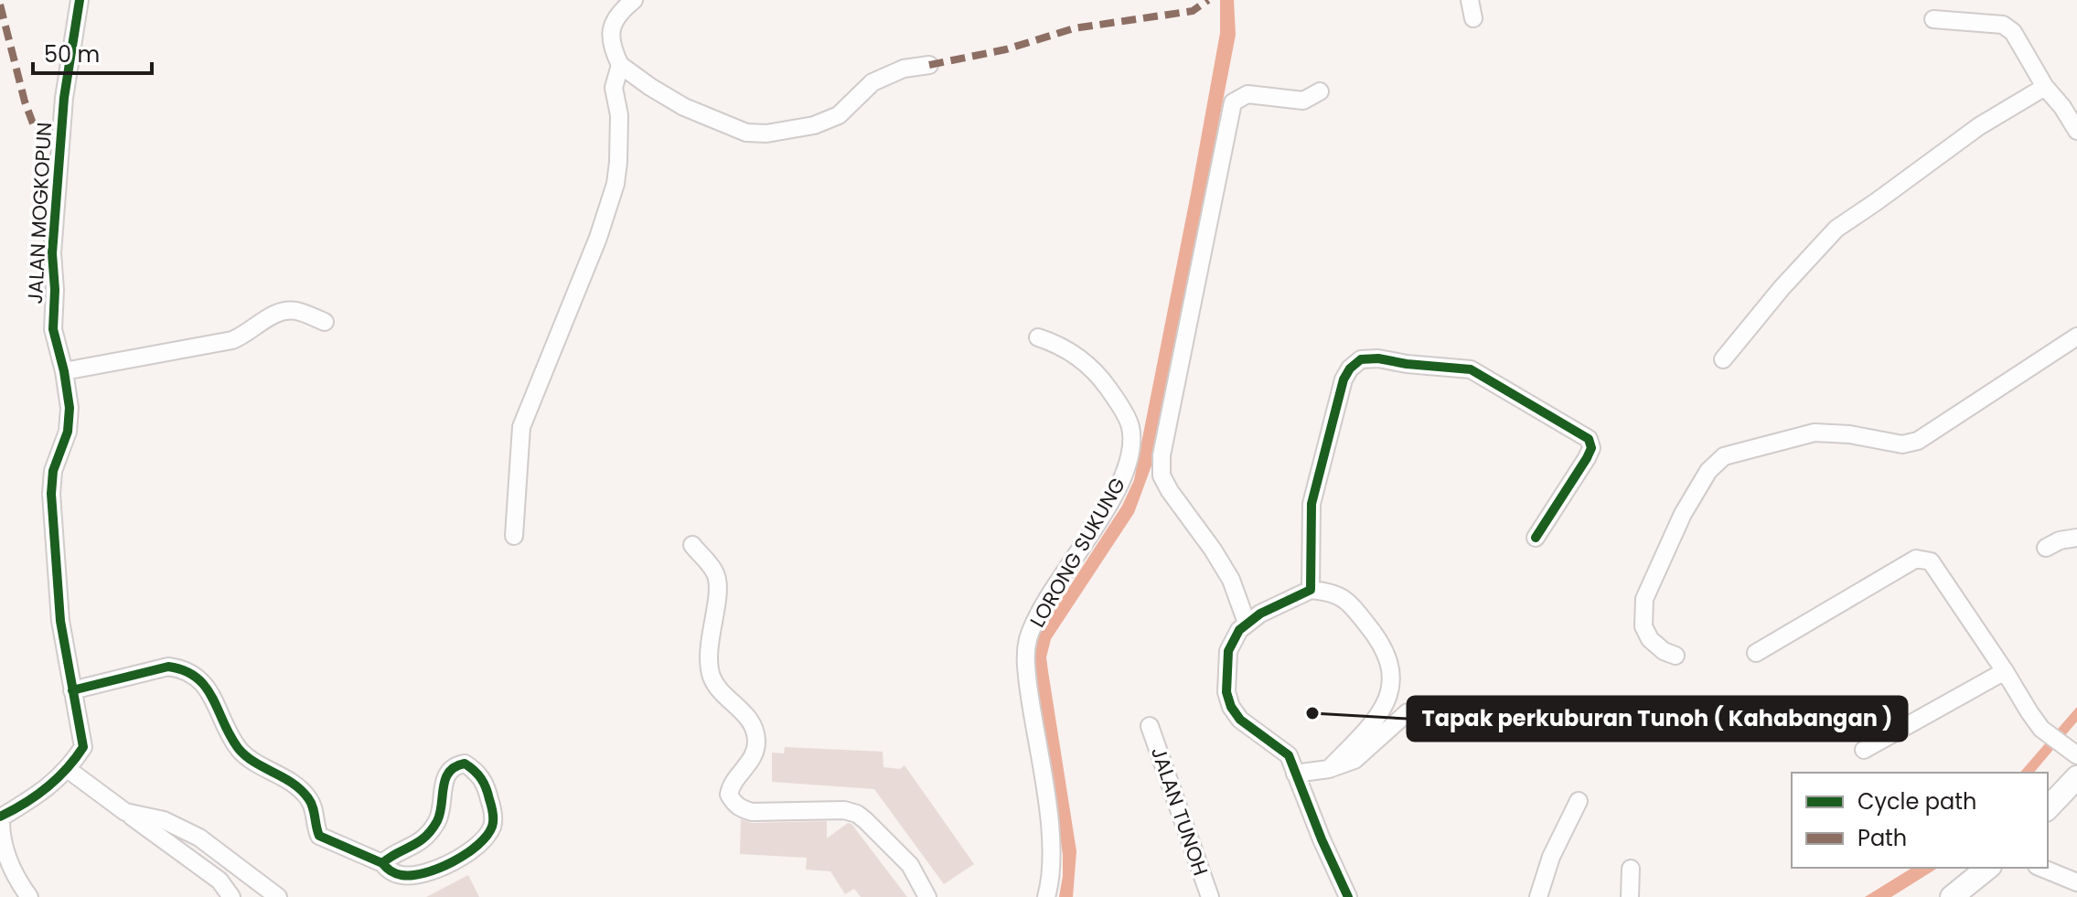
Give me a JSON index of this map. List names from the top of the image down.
{
  "streets": {
    "street": ["JALAN MOGKOPUN", "LORONG SUKUNG", "JALAN TUNOH"]
  },
  "places": ["Tapak perkuburan Tunoh ( Kahabangan )"],
  "legend": ["Cycle path", "Path"],
  "scale_bar": "50 m"
}
